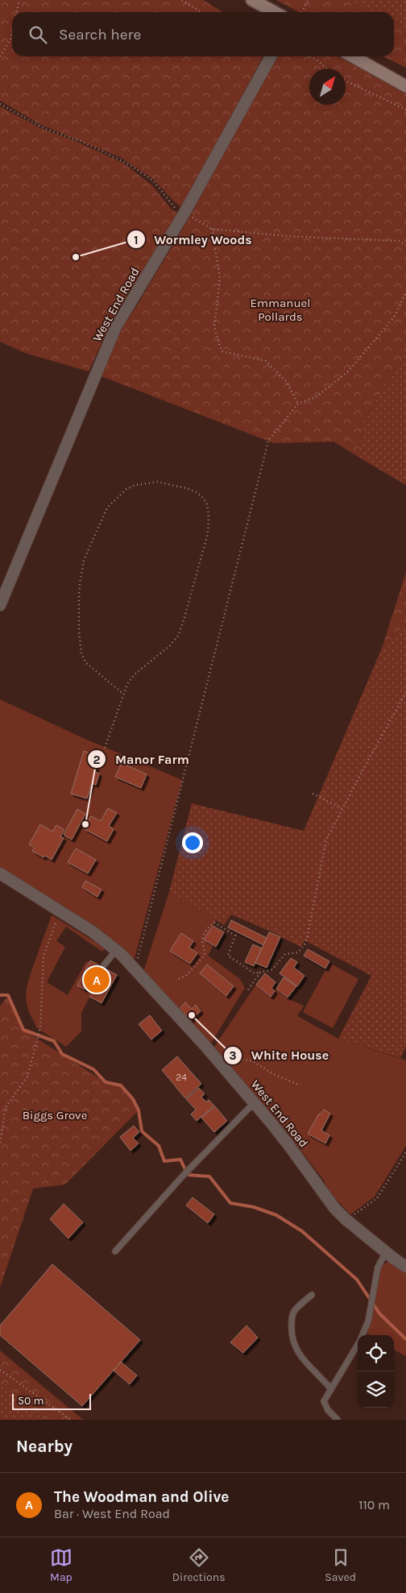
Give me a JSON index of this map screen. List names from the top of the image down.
{
  "streets": {
    "street": ["West End Road"]
  },
  "parks": ["Emmanuel Pollards", "Biggs Grove"],
  "places": ["Wormley Woods", "Manor Farm", "White House"],
  "house_numbers": ["24"],
  "scale_bar": "50 m",
  "north": "top right",
  "page": {
    "search": "Search here",
    "pins": "A",
    "scale": "50 m",
    "heading": "Nearby",
    "list": [
      {
        "mark": "A",
        "name": "The Woodman and Olive",
        "note": "Bar · West End Road",
        "value": "110 m"
      }
    ],
    "nav": ["Map", "Directions", "Saved"]
  }
}
